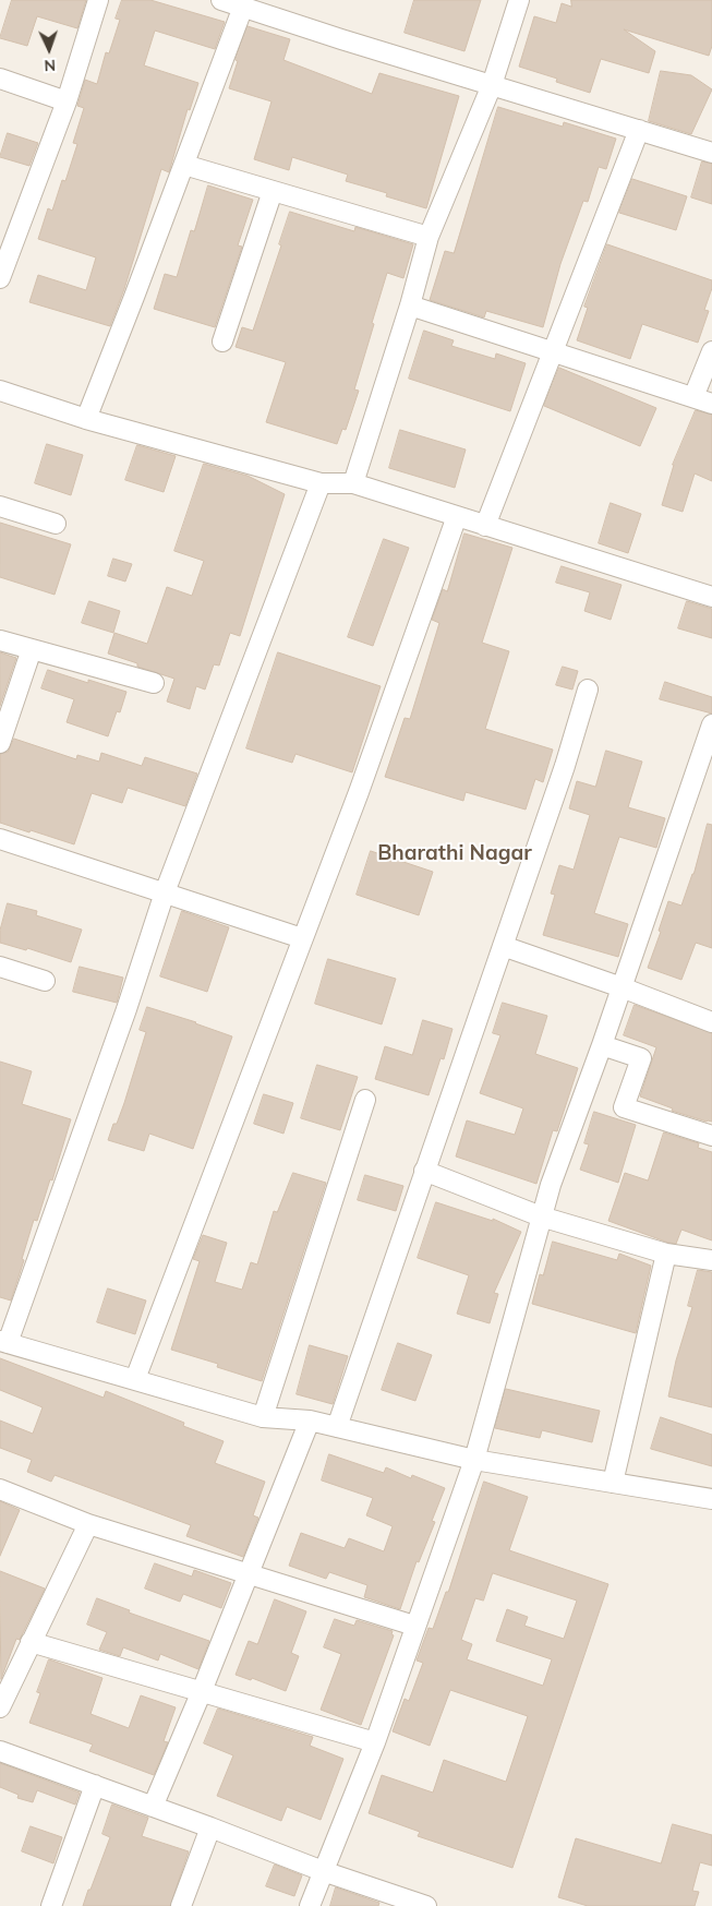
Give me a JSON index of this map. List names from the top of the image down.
{
  "districts": ["Bharathi Nagar"],
  "north": "bottom"
}
